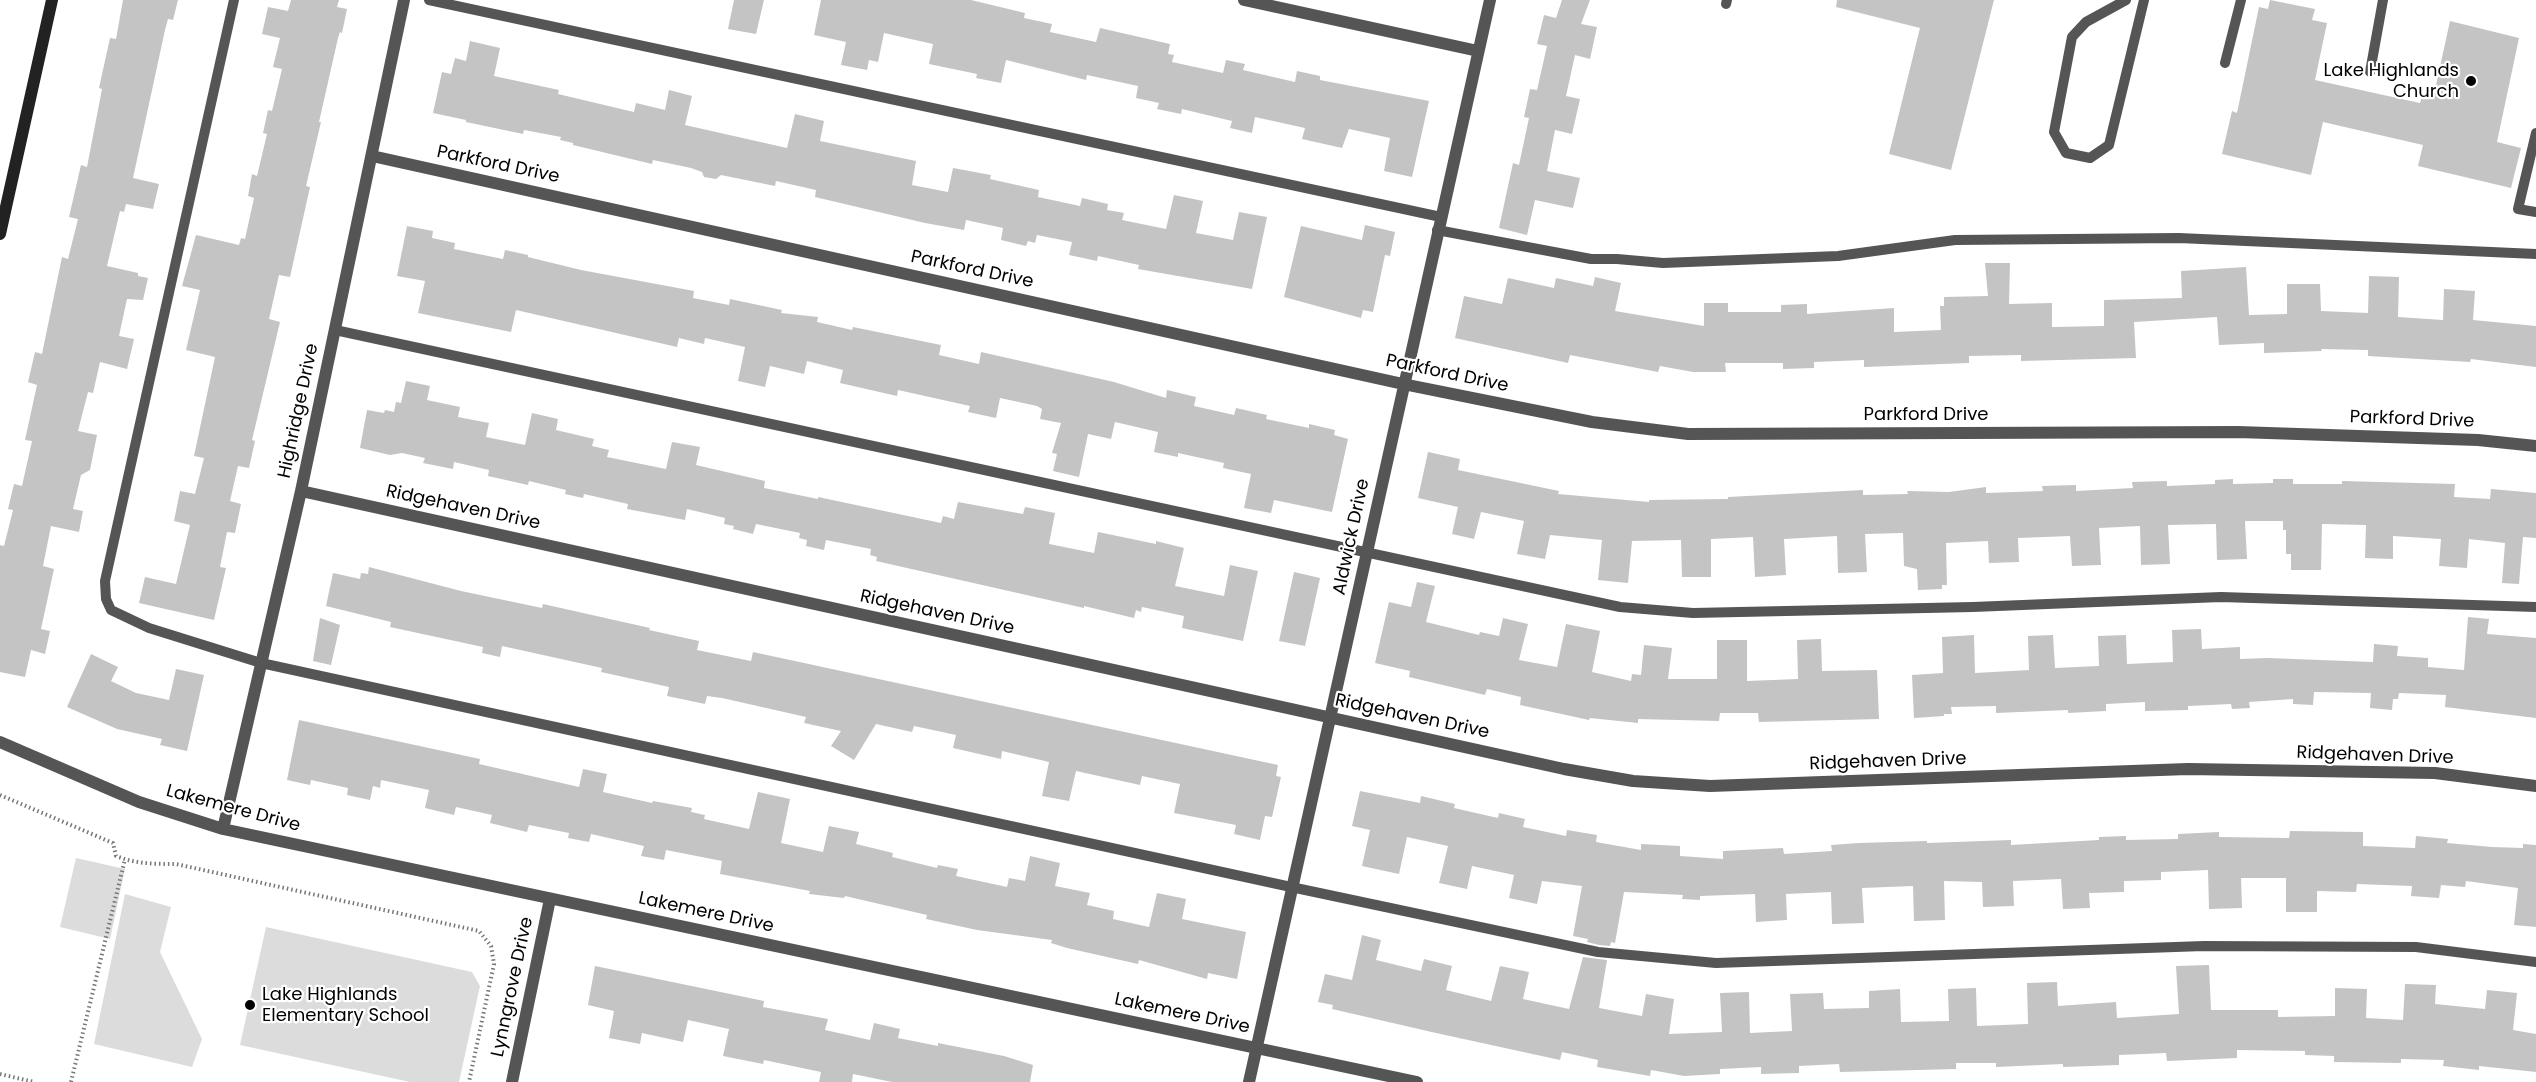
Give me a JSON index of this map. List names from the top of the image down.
{
  "streets": {
    "street": [
      "Parkford Drive",
      "Highridge Drive",
      "Ridgehaven Drive",
      "Aldwick Drive",
      "Lakemere Drive",
      "Lynngrove Drive"
    ]
  },
  "crossings": [
    ["Parkford Drive", "Highridge Drive"],
    ["Parkford Drive", "Aldwick Drive"],
    ["Highridge Drive", "Ridgehaven Drive"],
    ["Highridge Drive", "Lakemere Drive"],
    ["Ridgehaven Drive", "Aldwick Drive"],
    ["Aldwick Drive", "Lakemere Drive"],
    ["Lakemere Drive", "Lynngrove Drive"]
  ],
  "places": ["Lake Highlands Church", "Lake Highlands Elementary School"]
}
